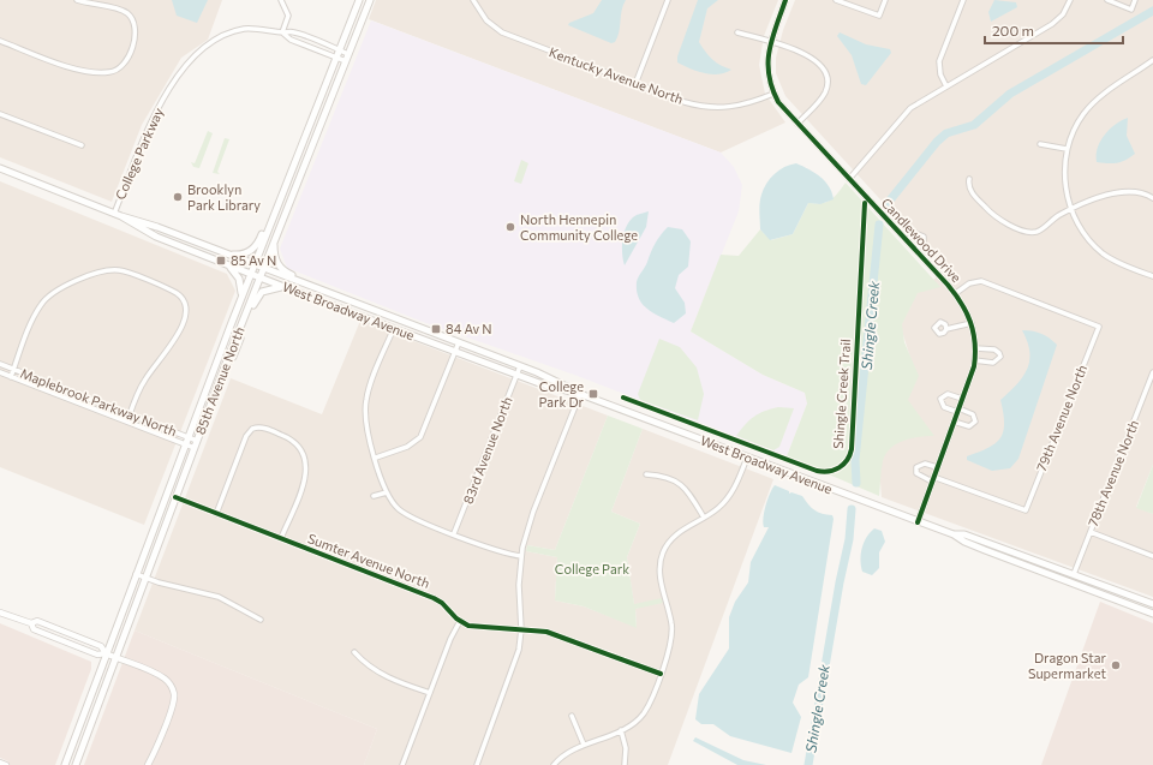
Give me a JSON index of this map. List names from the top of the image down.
{
  "streets": {
    "main road": ["West Broadway Avenue", "85th Avenue North"],
    "street": [
      "Kentucky Avenue North",
      "College Parkway",
      "Candlewood Drive",
      "Maplebrook Parkway North",
      "79th Avenue North",
      "83rd Avenue North",
      "78th Avenue North",
      "Sumter Avenue North"
    ],
    "cycle path": ["Shingle Creek Trail"]
  },
  "crossings": [
    ["Kentucky Avenue North", "Candlewood Drive"],
    ["College Parkway", "West Broadway Avenue"],
    ["College Parkway", "85th Avenue North"],
    ["Candlewood Drive", "West Broadway Avenue"],
    ["Candlewood Drive", "79th Avenue North"],
    ["West Broadway Avenue", "85th Avenue North"],
    ["West Broadway Avenue", "83rd Avenue North"],
    ["West Broadway Avenue", "78th Avenue North"],
    ["85th Avenue North", "Maplebrook Parkway North"],
    ["85th Avenue North", "Sumter Avenue North"]
  ],
  "water": ["Shingle Creek"],
  "parks": ["College Park"],
  "places": {
    "other": ["Brooklyn Park Library", "North Hennepin Community College", "Dragon Star Supermarket"],
    "transit": ["85 Av N", "84 Av N", "College Park Dr"]
  },
  "scale_bar": "200 m"
}
